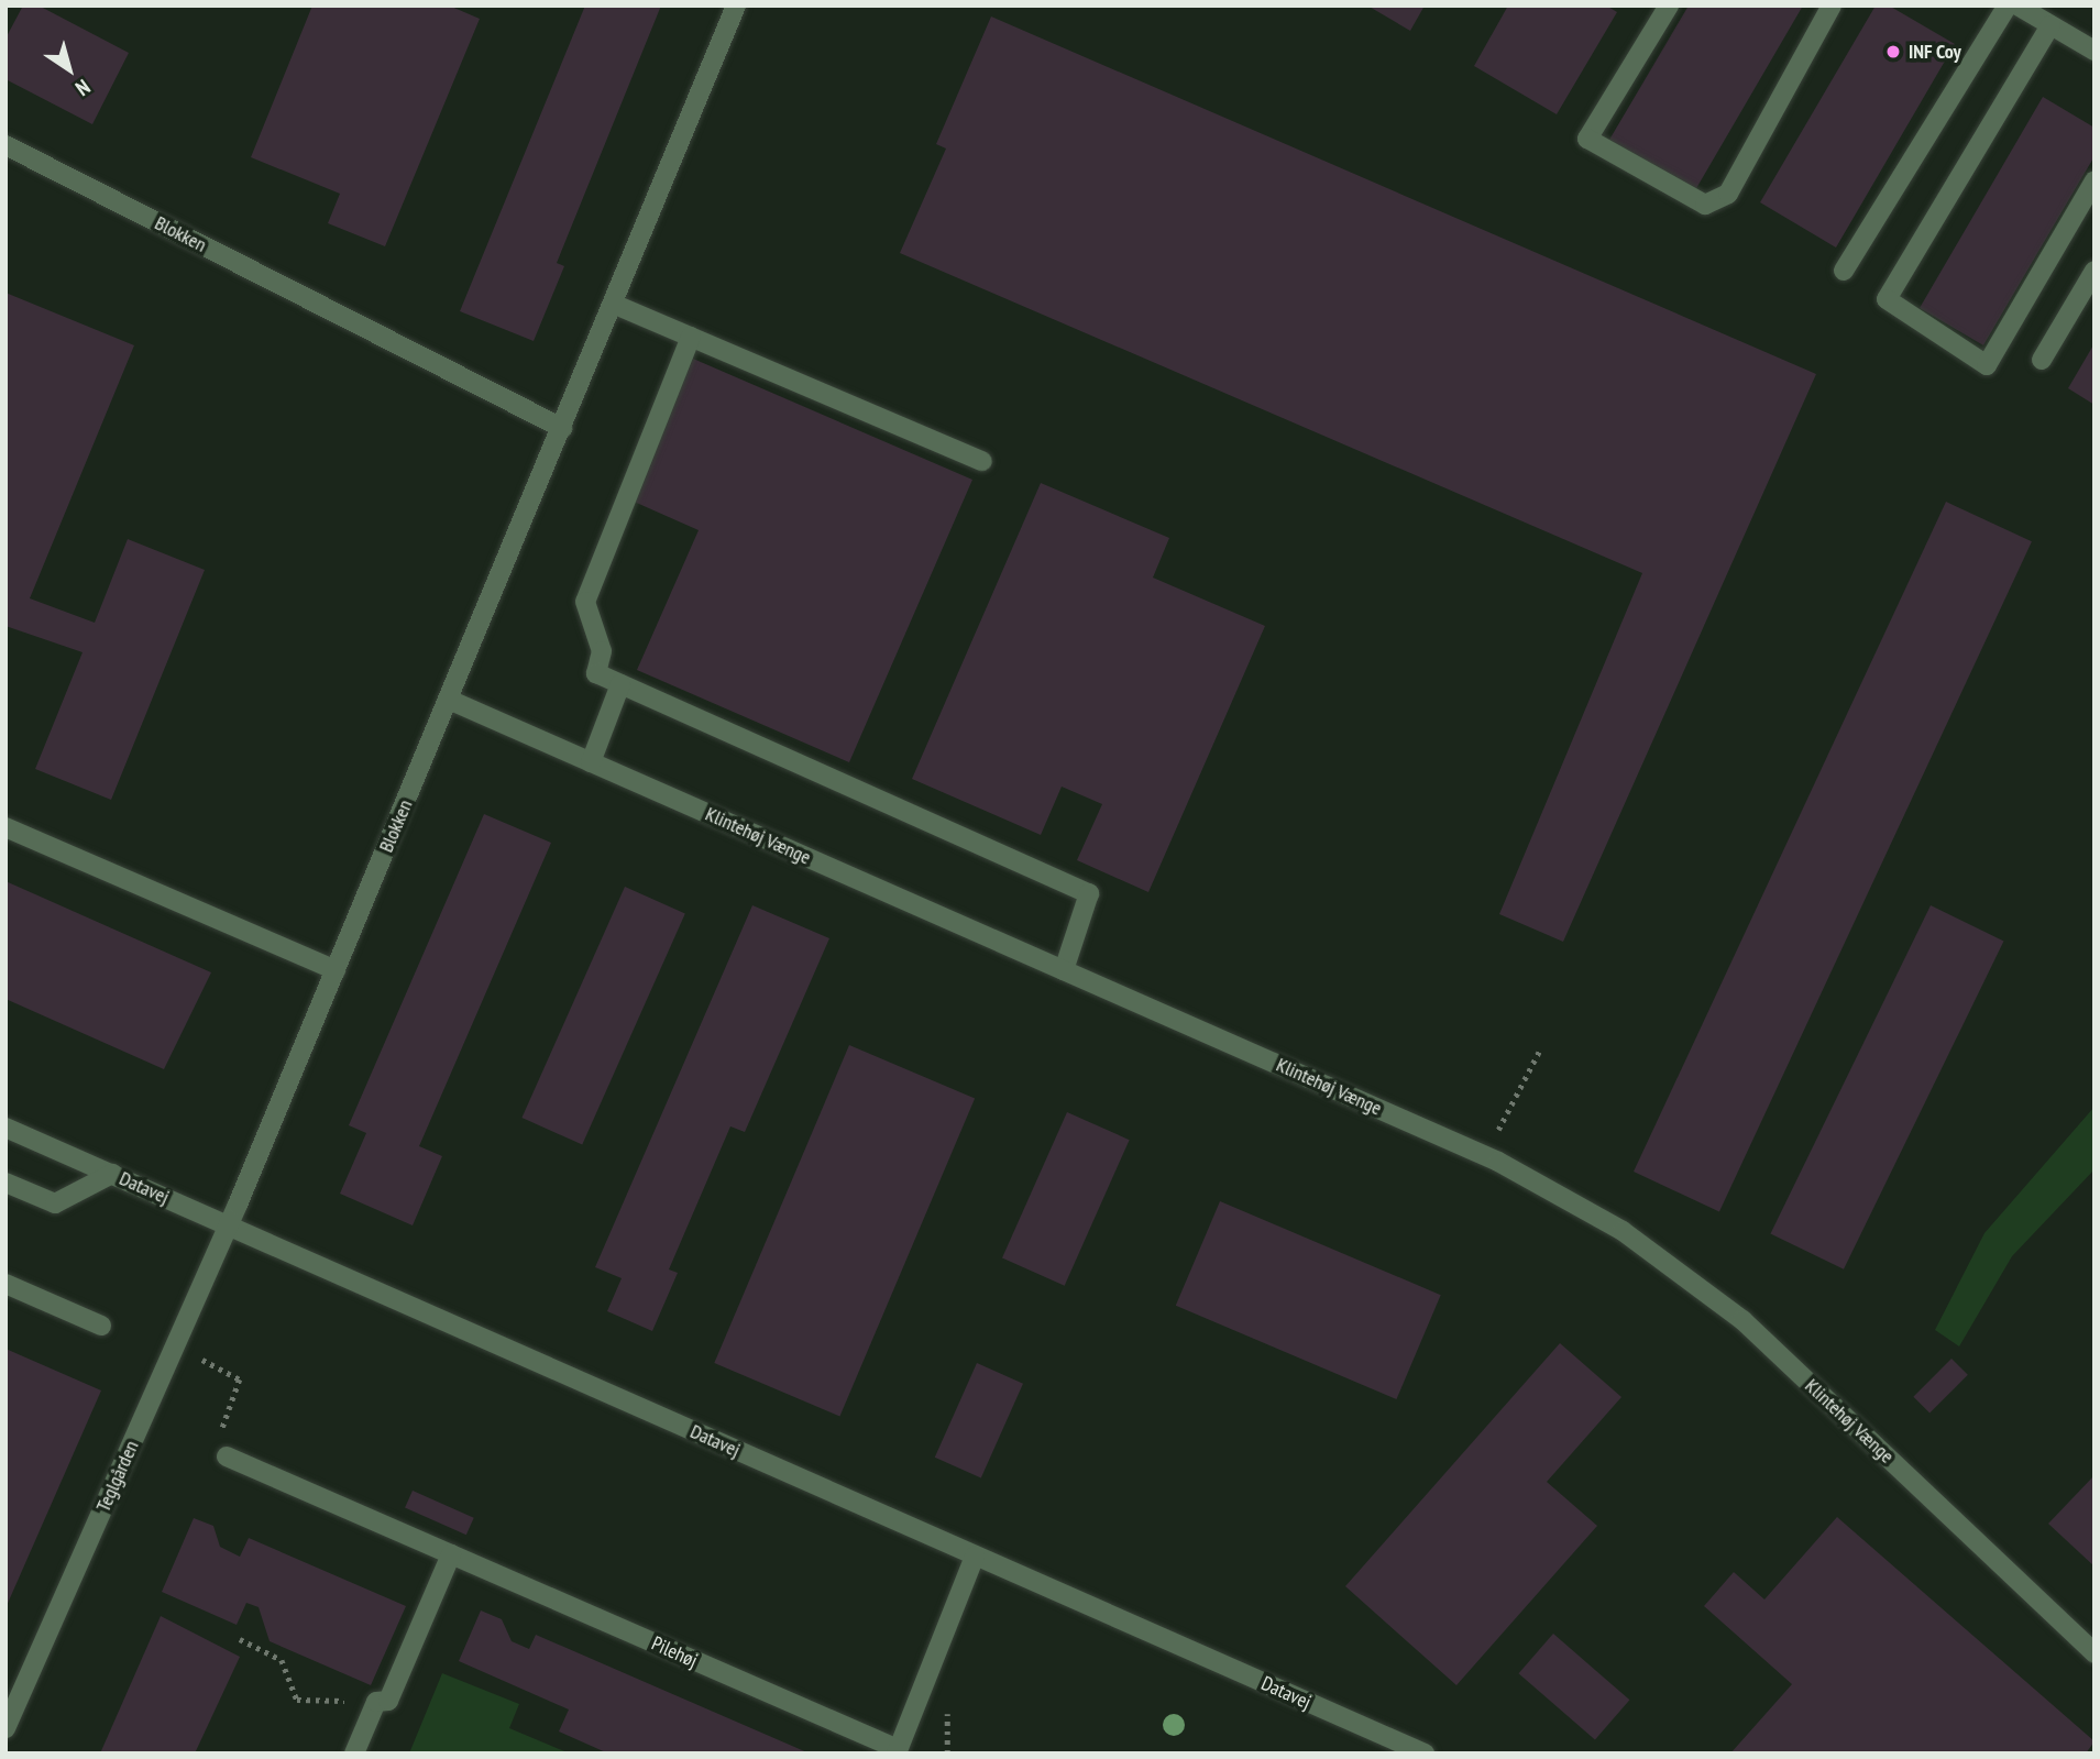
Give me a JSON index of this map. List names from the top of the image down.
{
  "streets": {
    "street": [
      "Blokken",
      "Klintehøj Vænge",
      "Datavej",
      "Teglgården",
      "Pilehøj"
    ]
  },
  "crossings": [
    ["Blokken", "Klintehøj Vænge"],
    ["Blokken", "Datavej"],
    ["Blokken", "Teglgården"],
    ["Datavej", "Teglgården"],
    ["Datavej", "Pilehøj"]
  ],
  "places": ["INF Coy"],
  "north": "bottom right"
}
